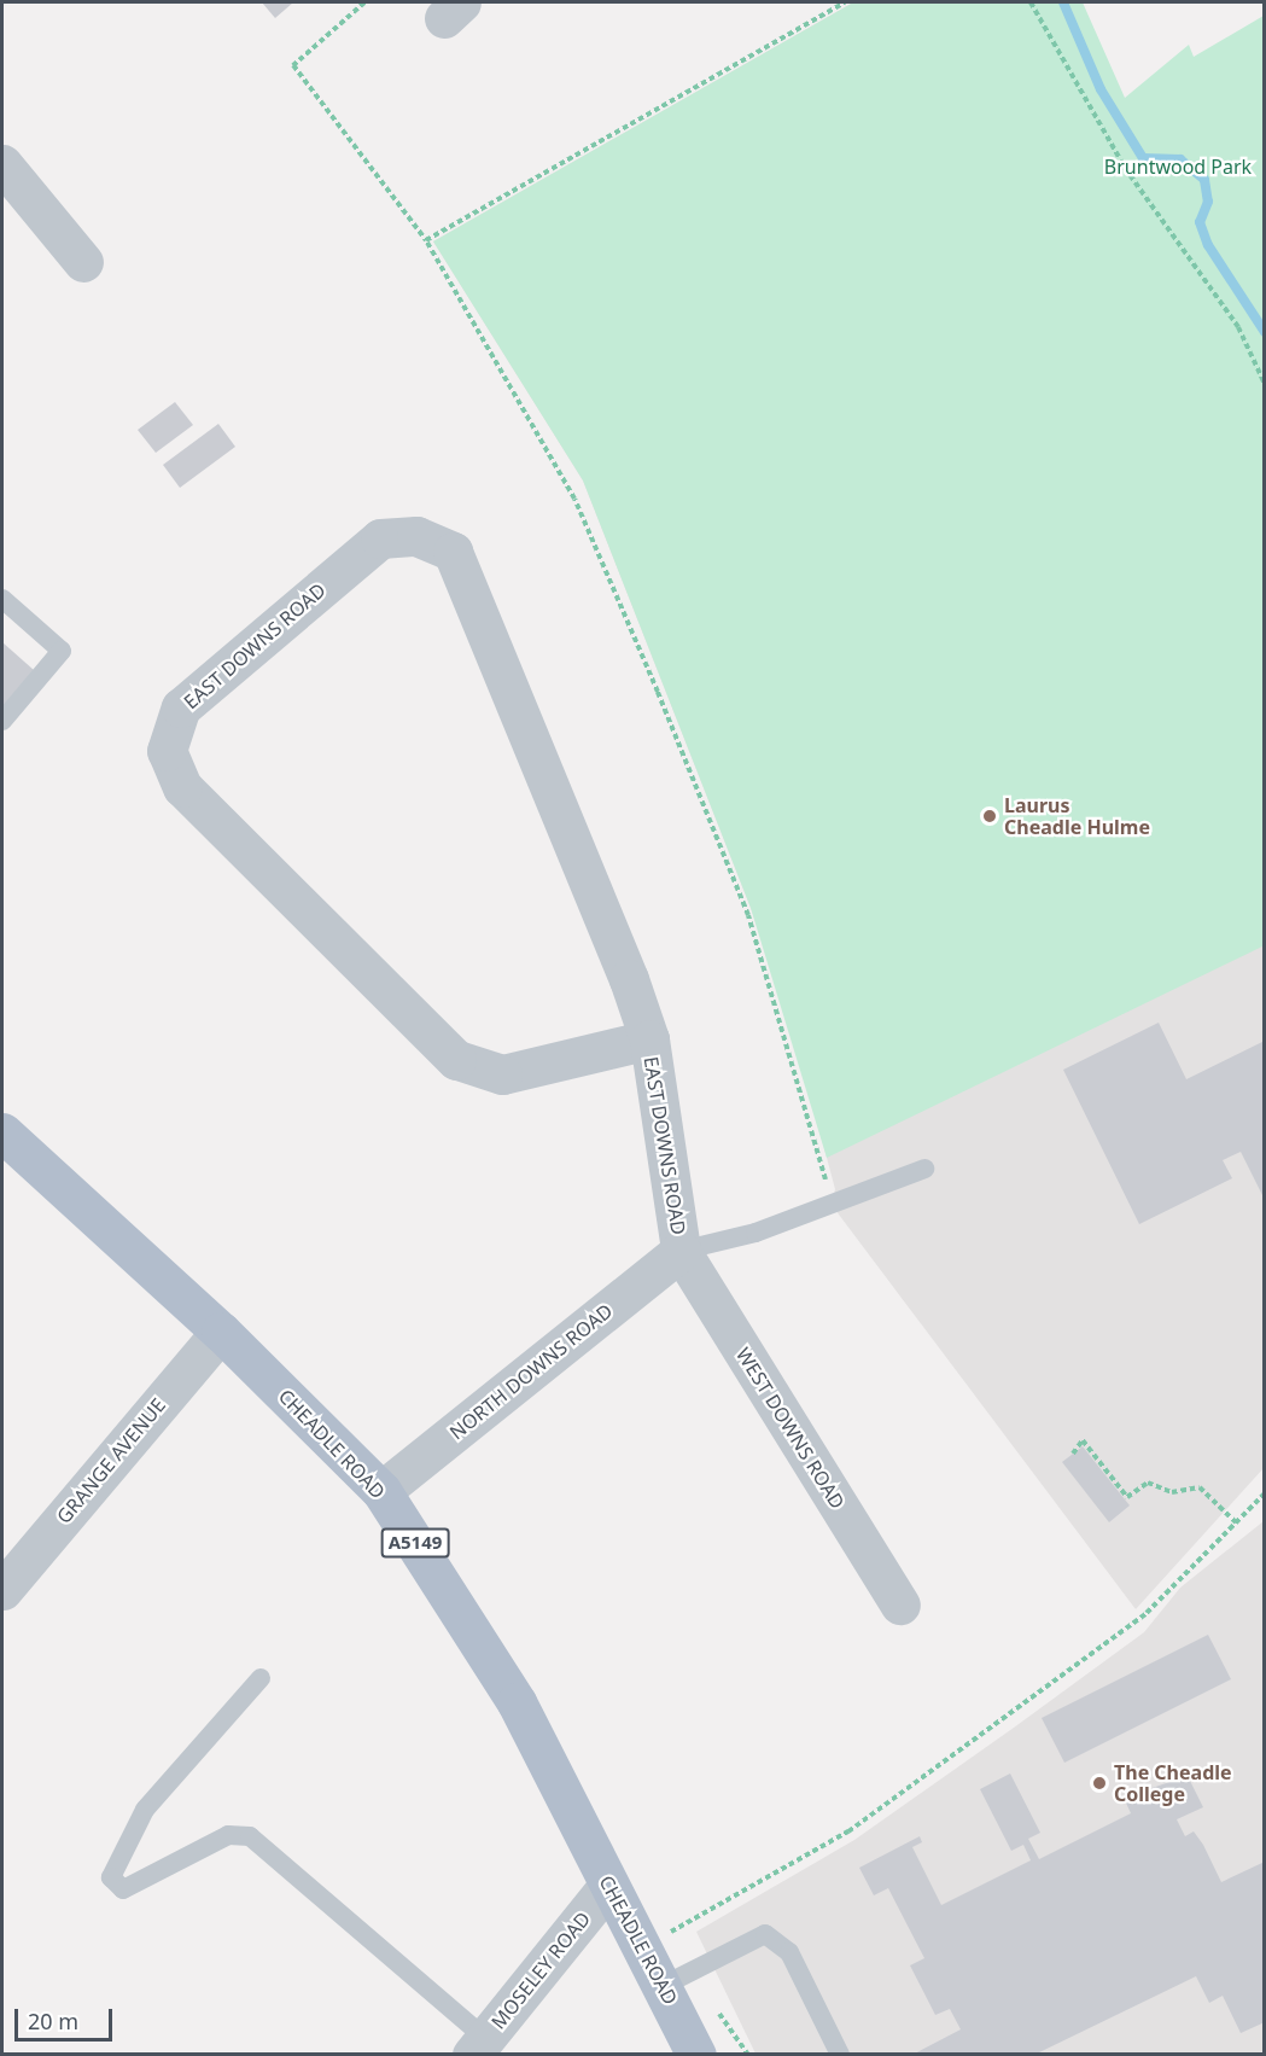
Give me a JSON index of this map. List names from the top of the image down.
{
  "streets": {
    "main road": ["CHEADLE ROAD", "A5149"],
    "street": [
      "EAST DOWNS ROAD",
      "NORTH DOWNS ROAD",
      "WEST DOWNS ROAD",
      "GRANGE AVENUE",
      "MOSELEY ROAD"
    ]
  },
  "crossings": [
    ["EAST DOWNS ROAD", "NORTH DOWNS ROAD"],
    ["EAST DOWNS ROAD", "WEST DOWNS ROAD"],
    ["NORTH DOWNS ROAD", "WEST DOWNS ROAD"],
    ["NORTH DOWNS ROAD", "CHEADLE ROAD"],
    ["CHEADLE ROAD", "GRANGE AVENUE"],
    ["CHEADLE ROAD", "MOSELEY ROAD"]
  ],
  "parks": ["Bruntwood Park"],
  "places": ["Laurus Cheadle Hulme", "The Cheadle College"],
  "scale_bar": "20 m"
}
